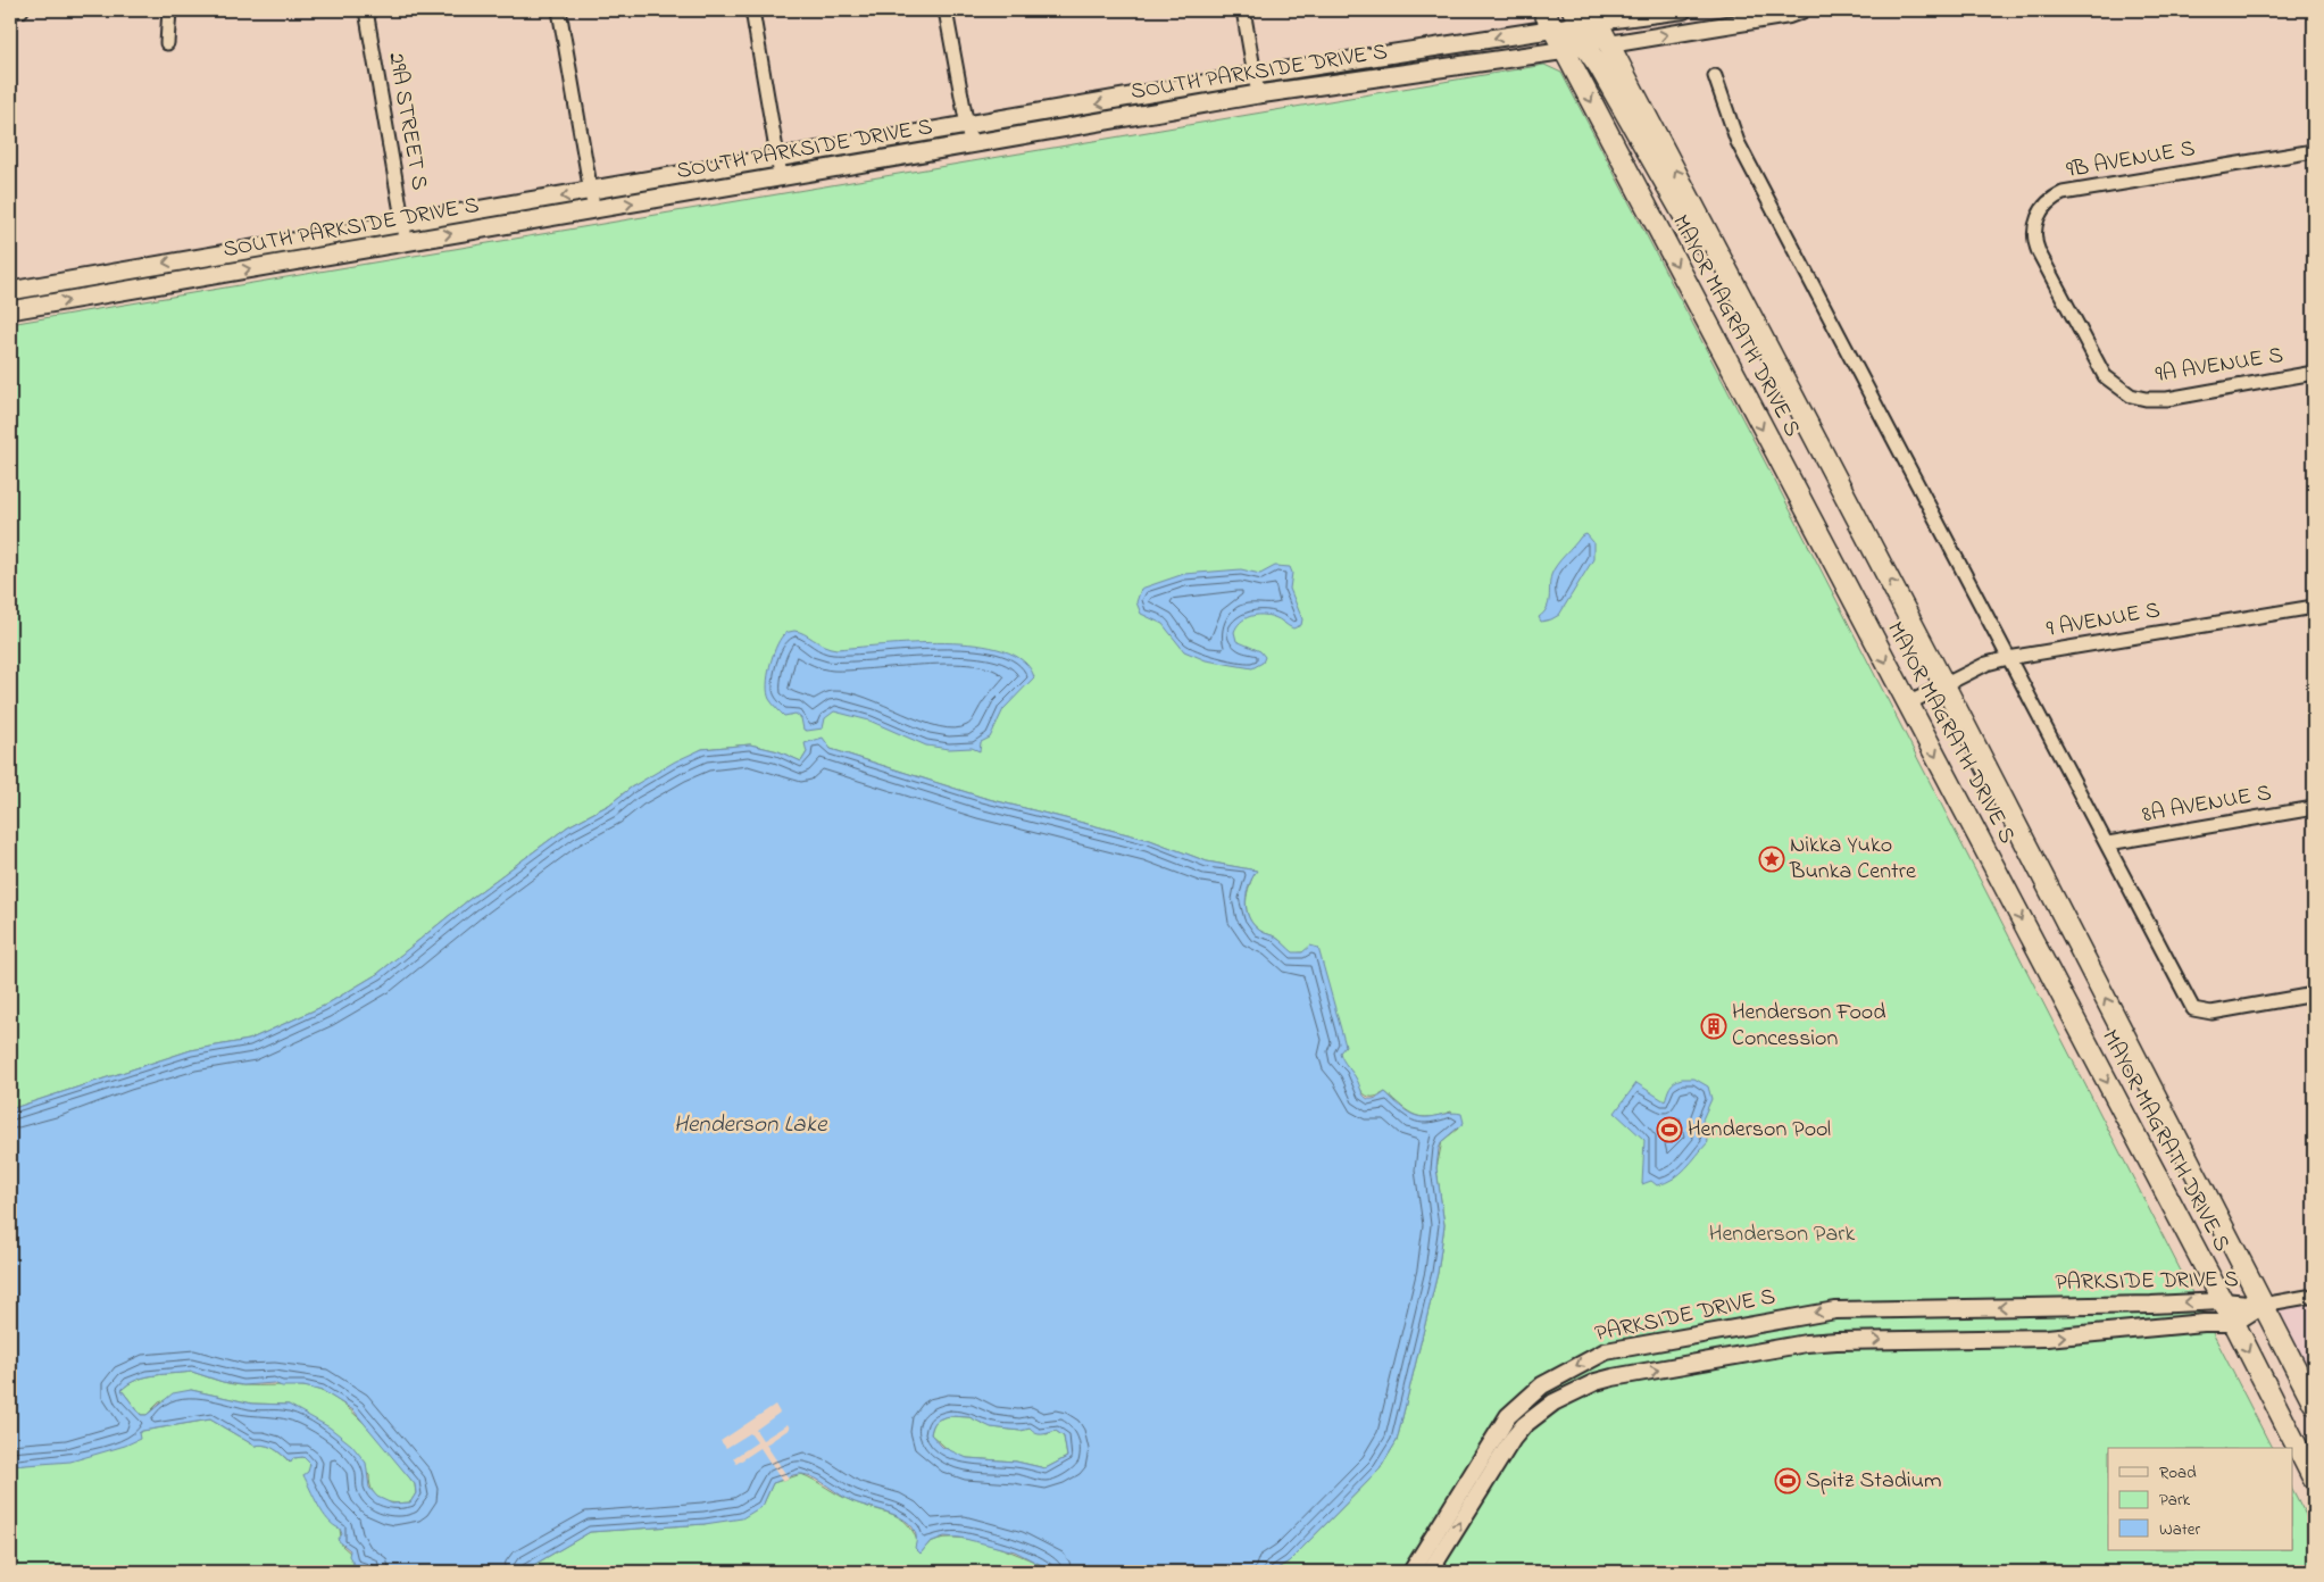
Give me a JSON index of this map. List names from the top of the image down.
{
  "streets": {
    "main road": ["SOUTH PARKSIDE DRIVE S", "MAYOR MAGRATH DRIVE S"],
    "street": [
      "29A STREET S",
      "9B AVENUE S",
      "9A AVENUE S",
      "9 AVENUE S",
      "8A AVENUE S",
      "PARKSIDE DRIVE S"
    ]
  },
  "crossings": [
    ["SOUTH PARKSIDE DRIVE S", "29A STREET S"],
    ["SOUTH PARKSIDE DRIVE S", "MAYOR MAGRATH DRIVE S"],
    ["9B AVENUE S", "9A AVENUE S"],
    ["MAYOR MAGRATH DRIVE S", "9 AVENUE S"],
    ["MAYOR MAGRATH DRIVE S", "PARKSIDE DRIVE S"]
  ],
  "water": ["Henderson Lake"],
  "parks": ["Henderson Park"],
  "places": {
    "place": ["Nikka Yuko Bunka Centre"],
    "building": ["Henderson Food Concession"],
    "sports": ["Henderson Pool", "Spitz Stadium"]
  },
  "legend": ["Road", "Park", "Water"]
}
